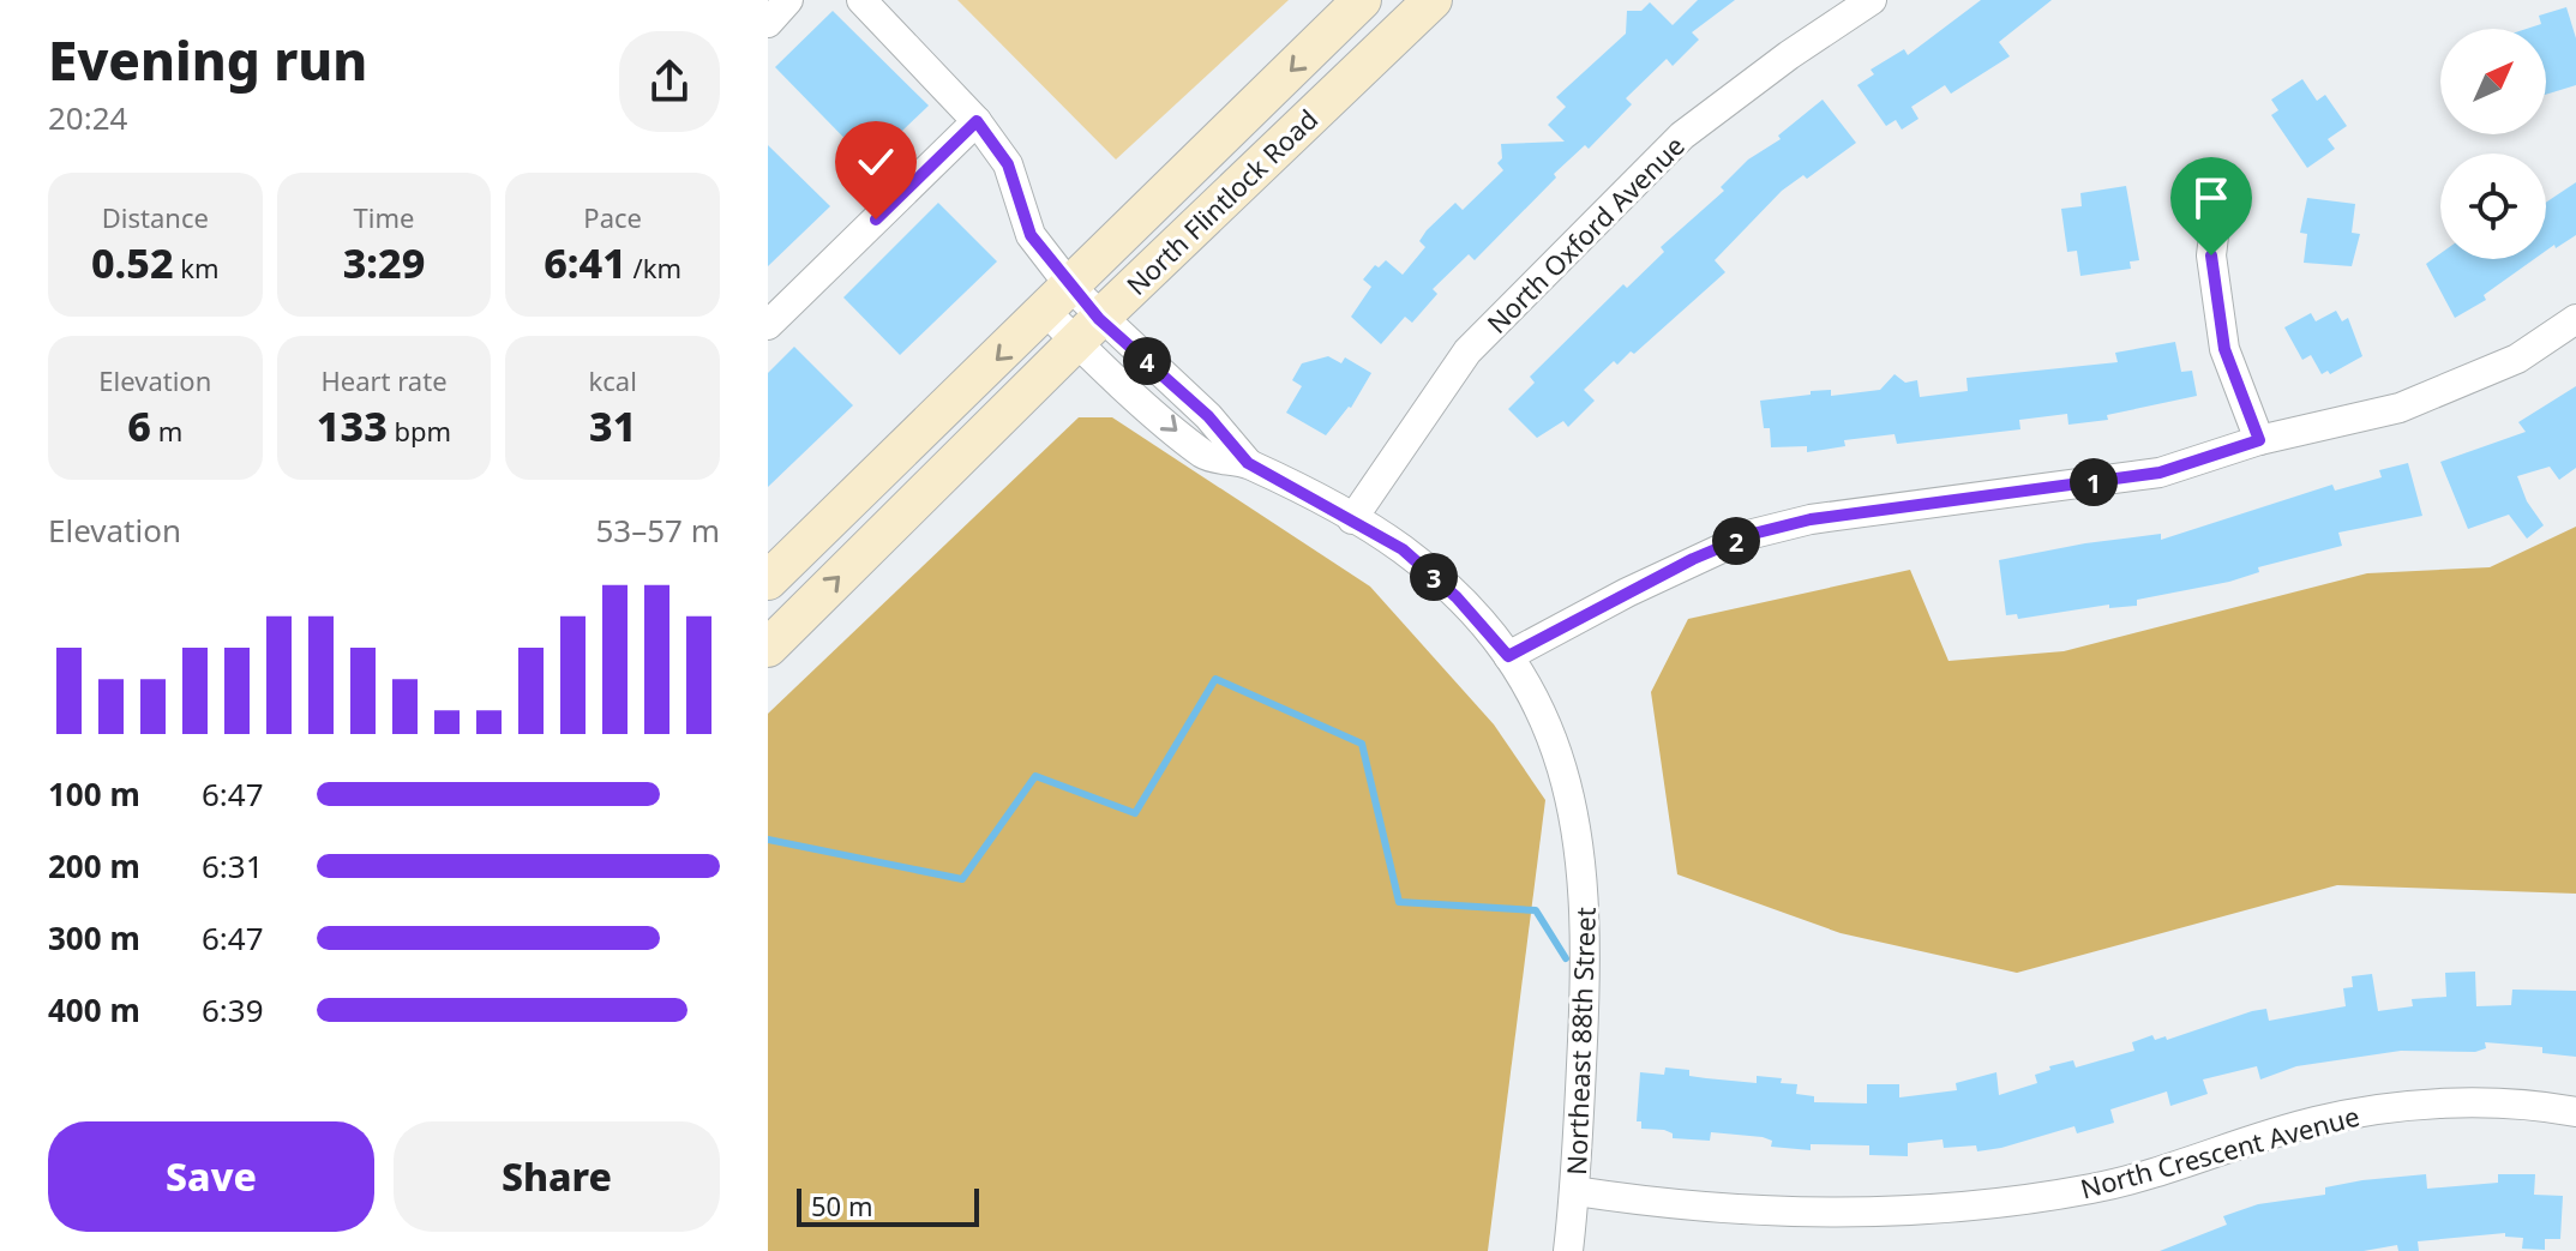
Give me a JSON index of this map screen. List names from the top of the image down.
{
  "streets": {
    "main road": ["North Flintlock Road"],
    "street": ["North Oxford Avenue", "Northeast 88th Street", "North Crescent Avenue"]
  },
  "crossings": [
    ["North Flintlock Road", "Northeast 88th Street"],
    ["North Oxford Avenue", "Northeast 88th Street"],
    ["Northeast 88th Street", "North Crescent Avenue"]
  ],
  "scale_bar": "50 m",
  "north": "top right",
  "page": {
    "heading": ["Evening run", "20:24"],
    "stats": [
      ["Distance", "0.52 km"],
      ["Time", "3:29"],
      ["Pace", "6:41 /km"],
      ["Elevation", "6 m"],
      ["Heart rate", "133 bpm"],
      ["kcal", "31"]
    ],
    "pins": [
      "4",
      "1",
      "2",
      "3"
    ],
    "chart": ["Elevation", "53–57 m"],
    "list": [
      {
        "name": "100 m",
        "note": "6:47"
      },
      {
        "name": "200 m",
        "note": "6:31"
      },
      {
        "name": "300 m",
        "note": "6:47"
      },
      {
        "name": "400 m",
        "note": "6:39"
      }
    ],
    "buttons": ["Save", "Share"],
    "scale": "50 m"
  }
}
